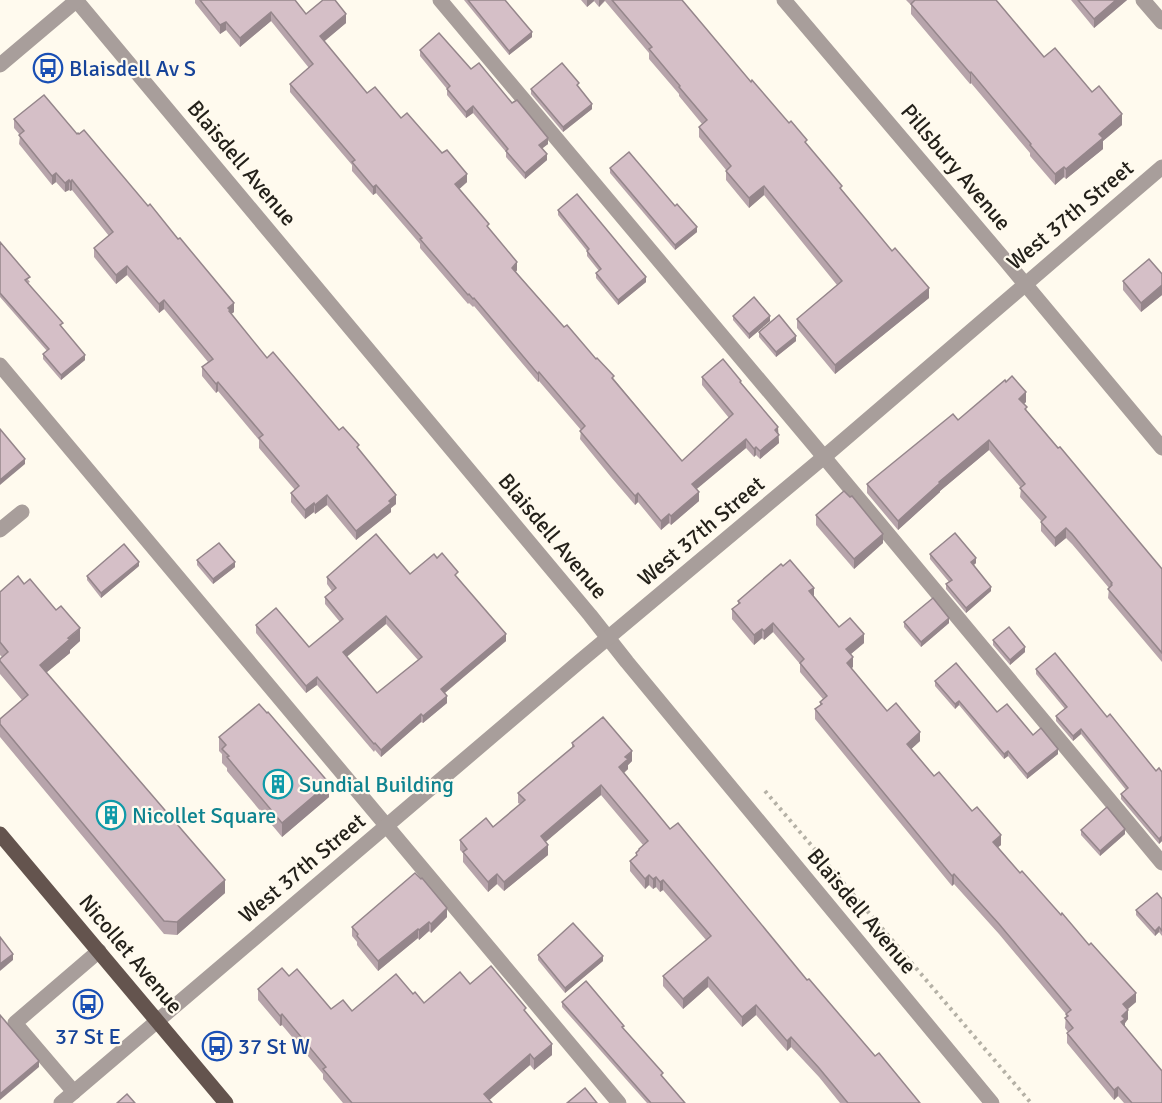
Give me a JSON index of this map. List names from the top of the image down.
{
  "streets": {
    "main road": ["Nicollet Avenue"],
    "street": ["Blaisdell Avenue", "Pillsbury Avenue", "West 37th Street"]
  },
  "crossings": [
    ["Blaisdell Avenue", "West 37th Street"],
    ["Pillsbury Avenue", "West 37th Street"],
    ["West 37th Street", "Nicollet Avenue"]
  ],
  "places": {
    "bus stop": ["Blaisdell Av S", "37 St E", "37 St W"],
    "building": ["Sundial Building", "Nicollet Square"]
  }
}
